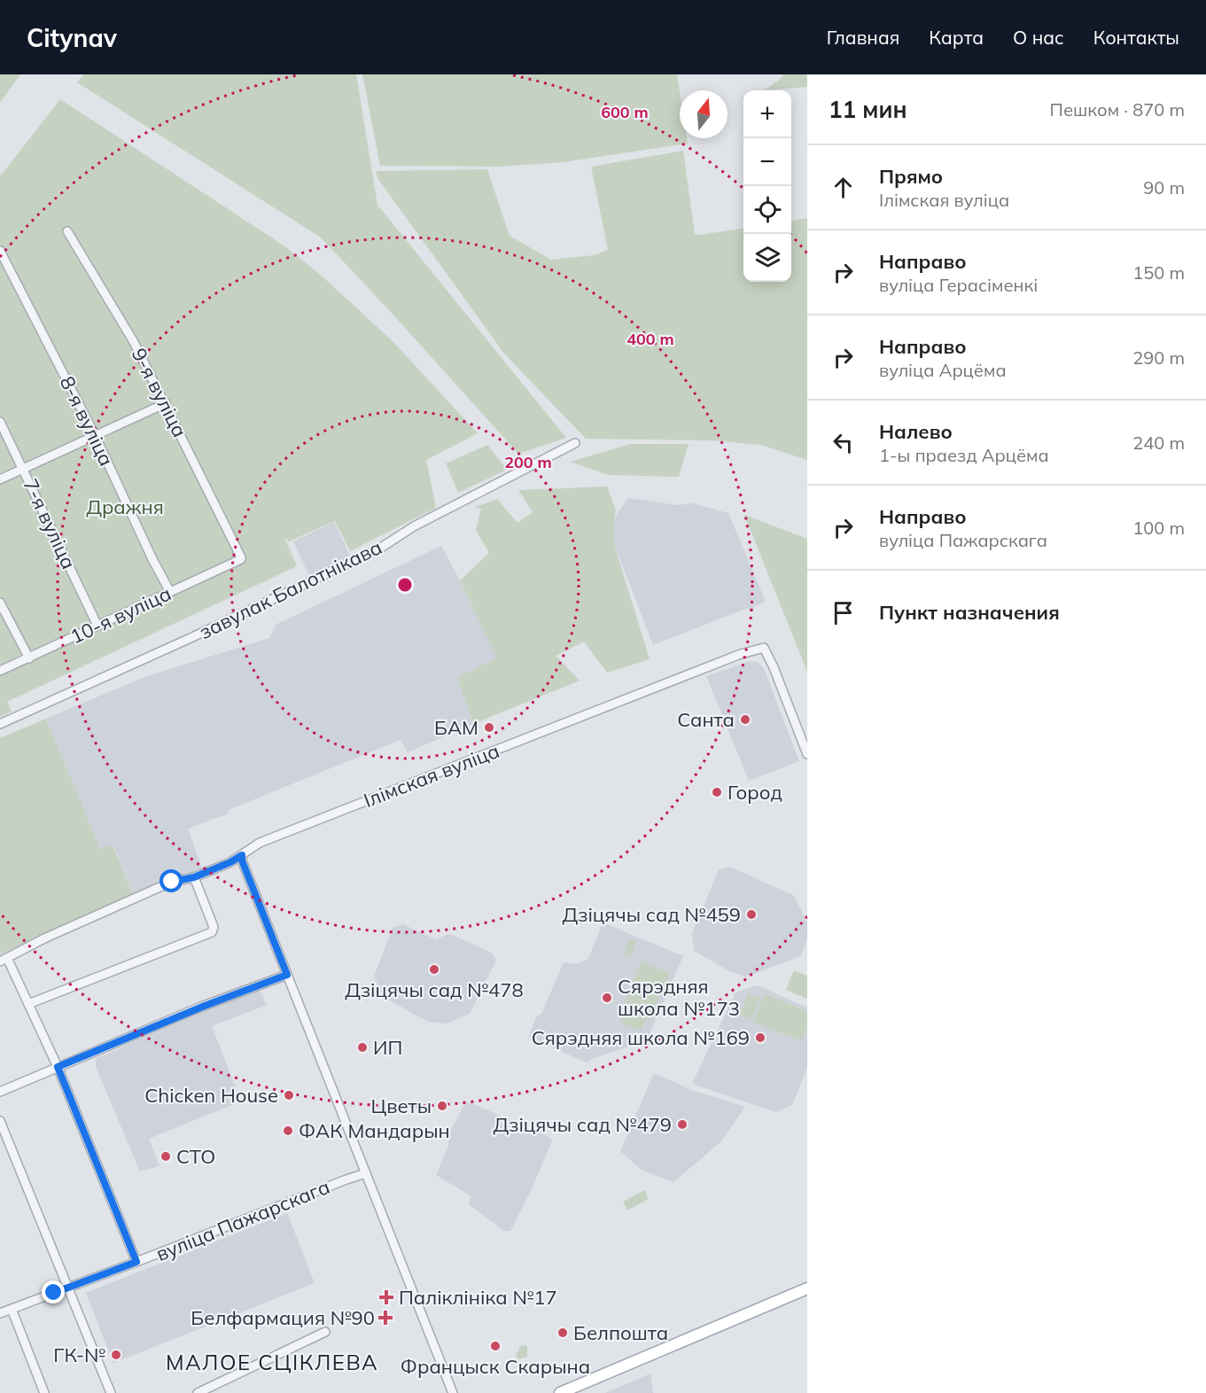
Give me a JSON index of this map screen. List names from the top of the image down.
{
  "streets": {
    "street": [
      "9-я вуліца",
      "8-я вуліца",
      "7-я вуліца",
      "завулак Балотнікава",
      "10-я вуліца",
      "Ілімская вуліца",
      "вуліца Пажарскага"
    ]
  },
  "crossings": [
    ["9-я вуліца", "10-я вуліца"],
    ["8-я вуліца", "10-я вуліца"],
    ["7-я вуліца", "10-я вуліца"]
  ],
  "districts": ["МАЛОЕ СЦІКЛЕВА"],
  "parks": ["Дражня"],
  "places": {
    "other": [
      "Санта",
      "БАМ",
      "Город",
      "Дзіцячы сад №459",
      "Дзіцячы сад №478",
      "Сярэдняя школа №173",
      "Сярэдняя школа №169",
      "ИП",
      "Chicken House",
      "Цветы",
      "Дзіцячы сад №479",
      "ФАК Мандарын",
      "СТО",
      "Белпошта",
      "Францыск Скарына",
      "ГК-№"
    ],
    "health": ["Паліклініка №17", "Белфармация №90"]
  },
  "north": "top",
  "page": {
    "header": "Citynav",
    "nav": [
      "Главная",
      "Карта",
      "О нас",
      "Контакты"
    ],
    "heading": ["11 мин", "Пешком · 870 m"],
    "map_buttons": ["+", "−"],
    "list": [
      ["Прямо", "Ілімская вуліца", "90 m"],
      ["Направо", "вуліца Герасіменкі", "150 m"],
      ["Направо", "вуліца Арцёма", "290 m"],
      ["Налево", "1-ы праезд Арцёма", "240 m"],
      ["Направо", "вуліца Пажарскага", "100 m"],
      "Пункт назначения"
    ]
  },
  "rings": ["600 m", "400 m", "200 m"]
}
